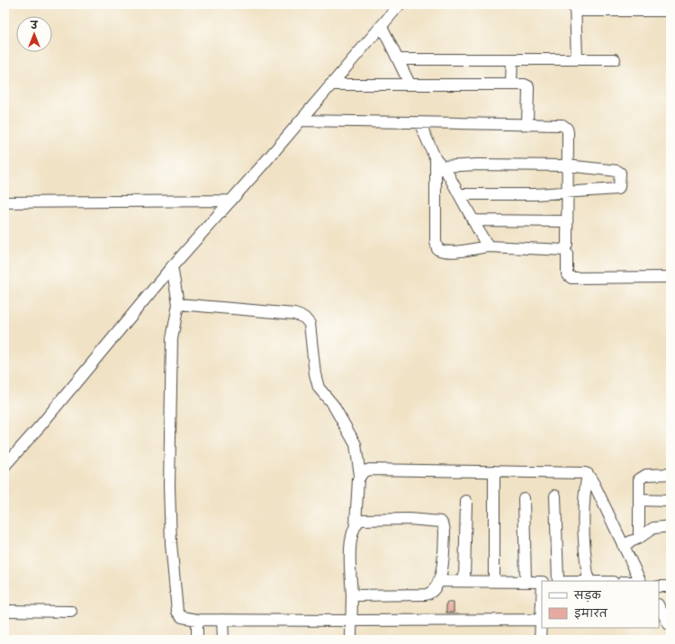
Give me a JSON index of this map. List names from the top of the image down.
{
  "legend": ["सड़क", "इमारत"],
  "north": "top"
}
